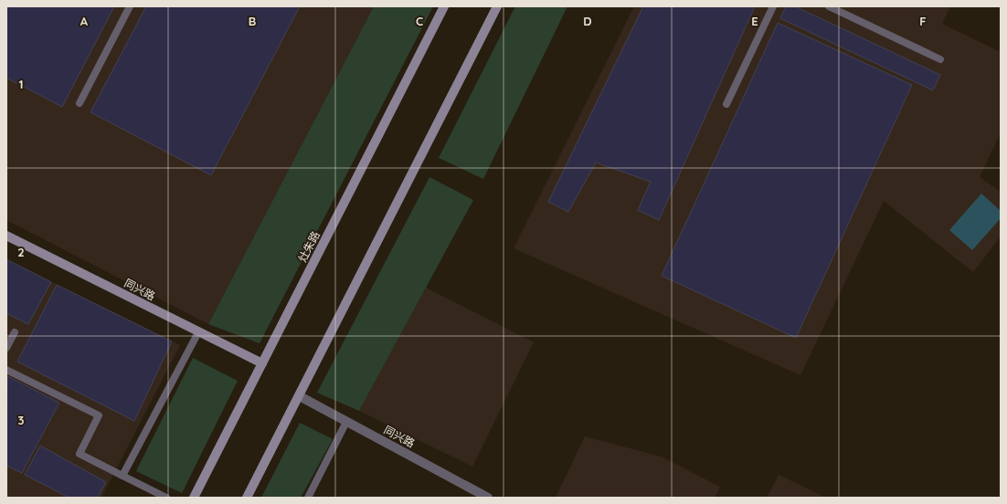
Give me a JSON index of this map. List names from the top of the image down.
{
  "streets": {
    "main road": ["灶朱路", "同兴路"]
  },
  "crossings": [
    ["灶朱路", "同兴路"]
  ],
  "grid": {
    "columns": [
      "A",
      "B",
      "C",
      "D",
      "E",
      "F"
    ],
    "rows": ["1", "2", "3"]
  }
}
